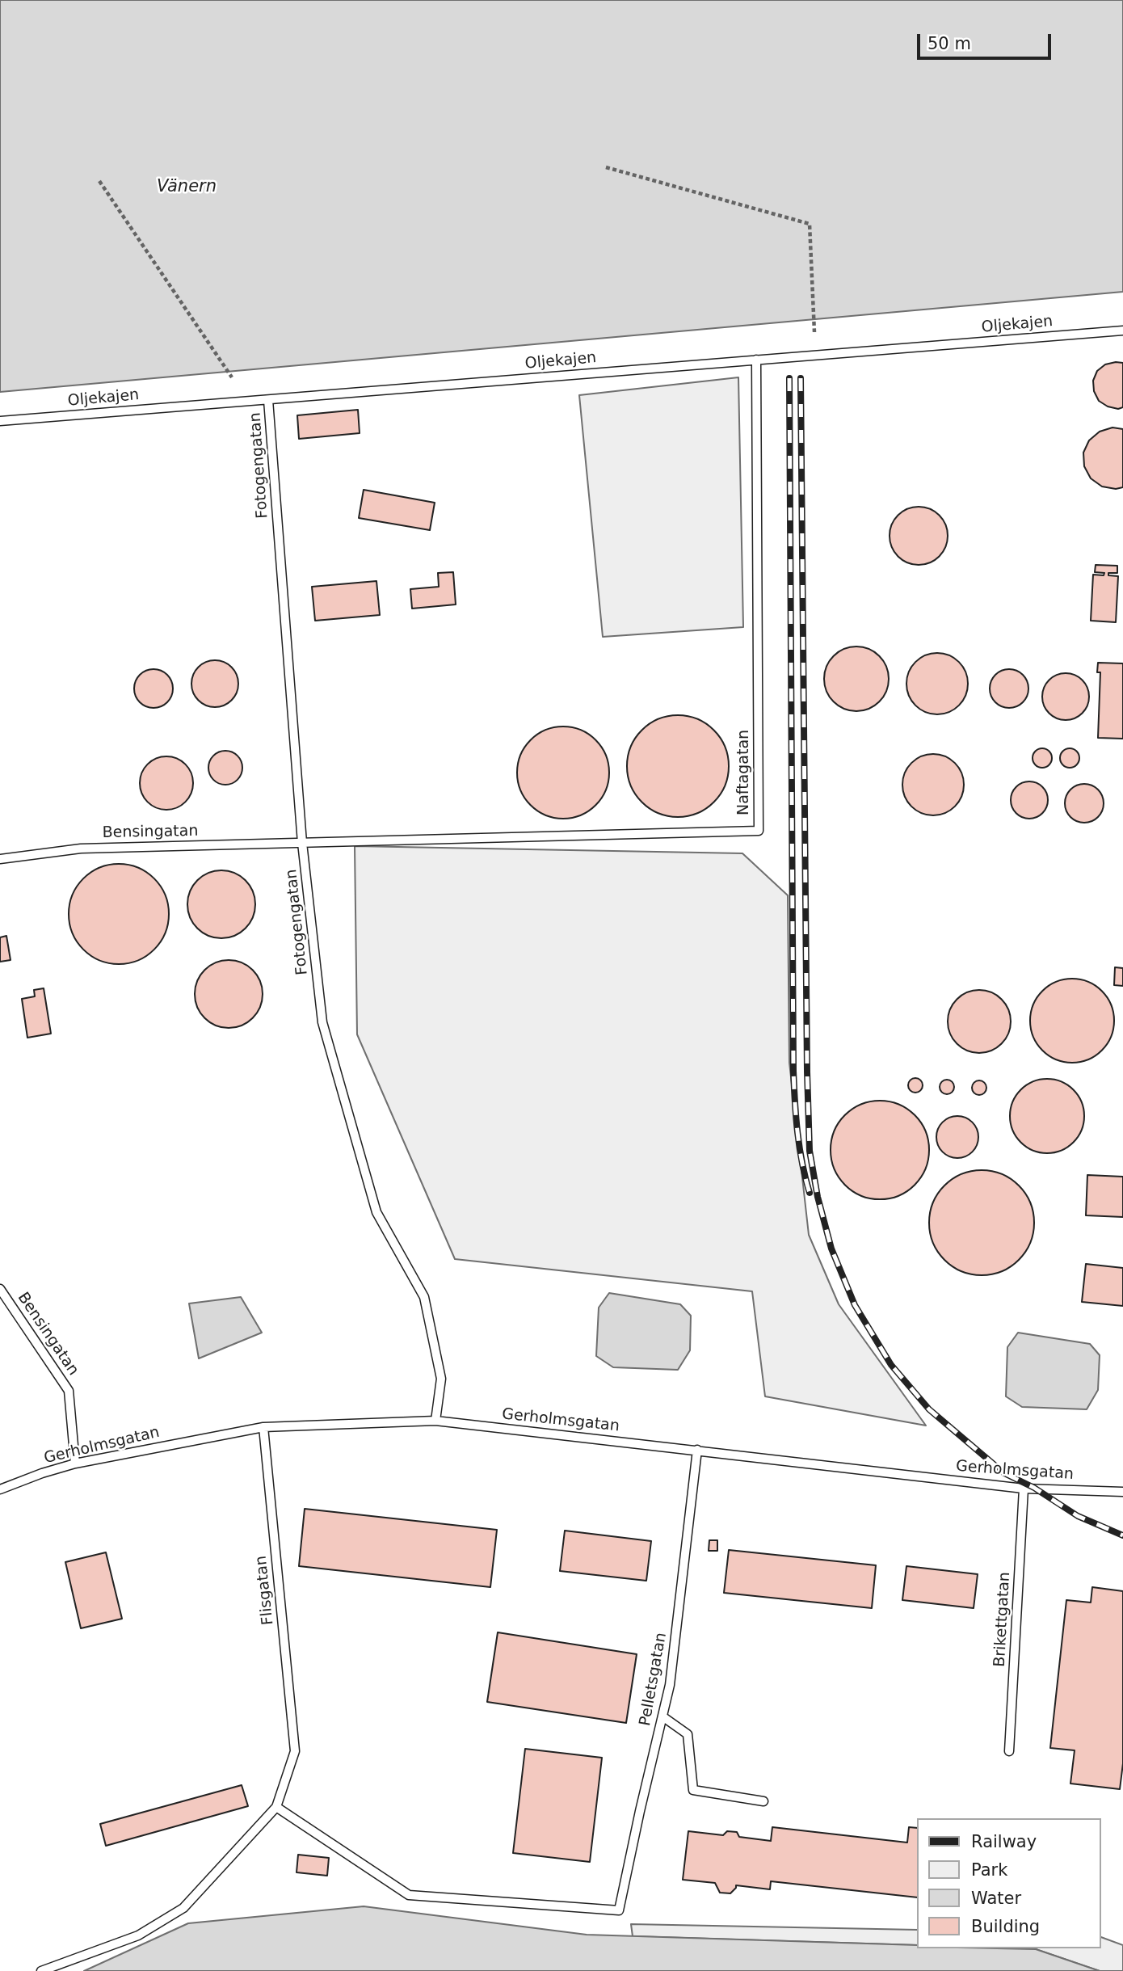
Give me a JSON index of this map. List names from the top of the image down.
{
  "streets": {
    "lane": [
      "Oljekajen",
      "Fotogengatan",
      "Naftagatan",
      "Bensingatan",
      "Gerholmsgatan",
      "Flisgatan",
      "Brikettgatan",
      "Pelletsgatan"
    ]
  },
  "crossings": [
    ["Oljekajen", "Fotogengatan"],
    ["Oljekajen", "Naftagatan"],
    ["Fotogengatan", "Naftagatan"],
    ["Fotogengatan", "Bensingatan"],
    ["Fotogengatan", "Gerholmsgatan"],
    ["Naftagatan", "Bensingatan"],
    ["Bensingatan", "Gerholmsgatan"],
    ["Gerholmsgatan", "Flisgatan"],
    ["Gerholmsgatan", "Brikettgatan"],
    ["Gerholmsgatan", "Pelletsgatan"],
    ["Flisgatan", "Pelletsgatan"]
  ],
  "water": ["Vänern"],
  "legend": [
    "Railway",
    "Park",
    "Water",
    "Building"
  ],
  "scale_bar": "50 m"
}
